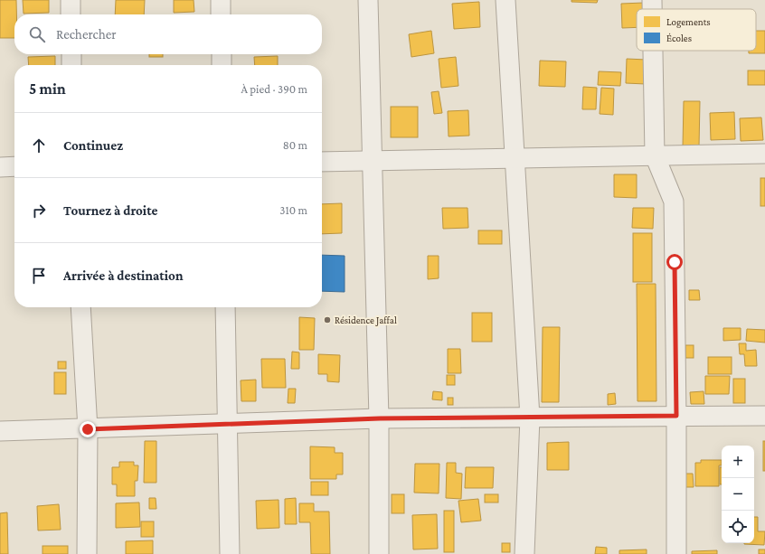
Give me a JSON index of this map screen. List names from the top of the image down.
{
  "places": ["Résidence Jaffal"],
  "legend": ["Logements", "Écoles"],
  "page": {
    "search": "Rechercher",
    "heading": ["5 min", "À pied · 390 m"],
    "list": [
      ["Continuez", "80 m"],
      ["Tournez à droite", "310 m"],
      "Arrivée à destination"
    ],
    "map_buttons": ["+", "−"]
  }
}
